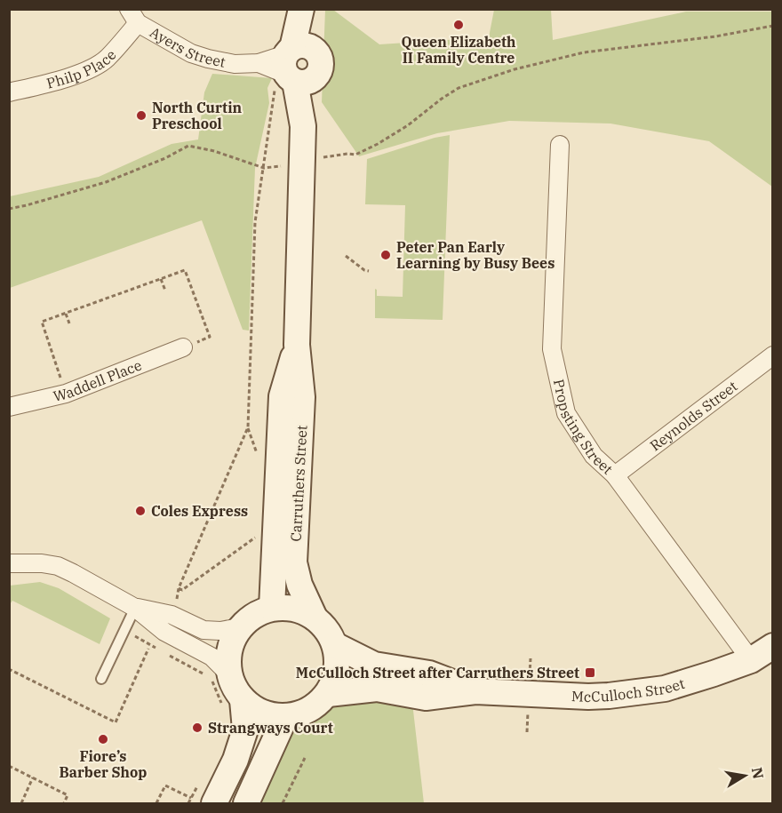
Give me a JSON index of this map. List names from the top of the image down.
{
  "streets": {
    "main road": ["Carruthers Street", "McCulloch Street"],
    "street": [
      "Ayers Street",
      "Philp Place",
      "Waddell Place",
      "Reynolds Street",
      "Propsting Street"
    ]
  },
  "crossings": [
    ["Ayers Street", "Philp Place"],
    ["Ayers Street", "Carruthers Street"],
    ["Reynolds Street", "Propsting Street"],
    ["Propsting Street", "McCulloch Street"],
    ["Carruthers Street", "McCulloch Street"]
  ],
  "places": {
    "other": [
      "Queen Elizabeth II Family Centre",
      "North Curtin Preschool",
      "Peter Pan Early Learning by Busy Bees",
      "Coles Express",
      "Strangways Court",
      "Fiore’s Barber Shop"
    ],
    "transit": ["McCulloch Street after Carruthers Street"]
  },
  "north": "right"
}
